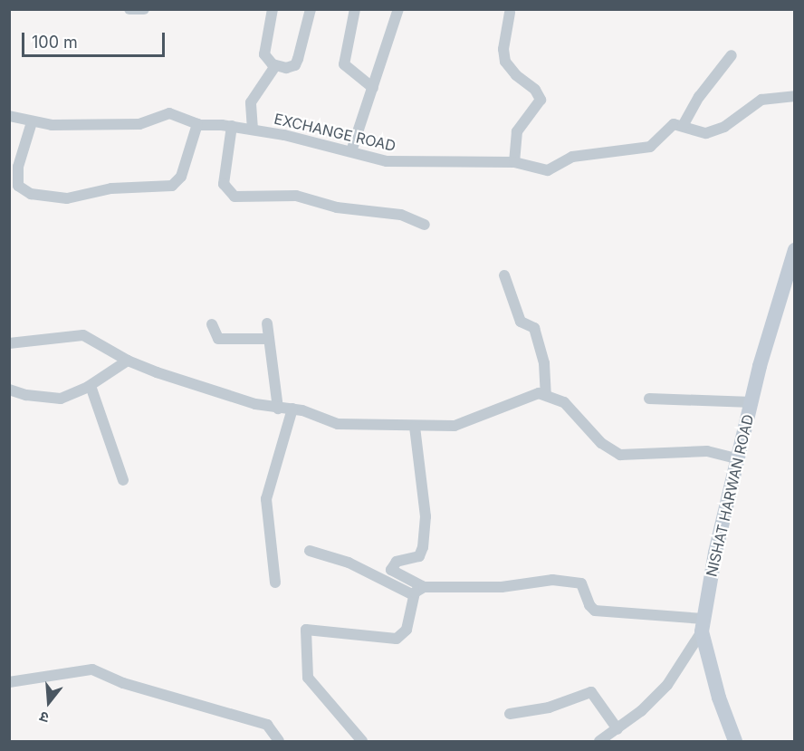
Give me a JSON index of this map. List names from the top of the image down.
{
  "streets": {
    "main road": ["NISHAT HARWAN ROAD"],
    "street": ["EXCHANGE ROAD"]
  },
  "scale_bar": "100 m",
  "north": "bottom"
}
